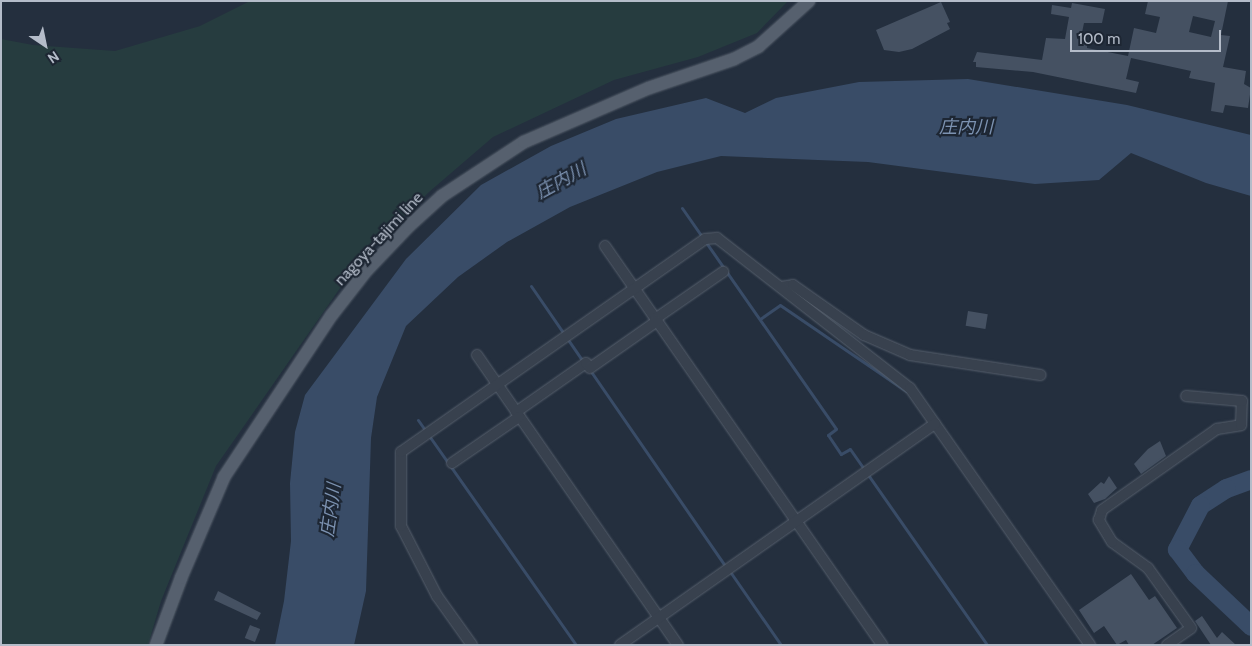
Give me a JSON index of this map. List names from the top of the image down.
{
  "streets": {
    "main road": ["nagoya-tajimi line"]
  },
  "water": ["庄内川"],
  "scale_bar": "100 m",
  "north": "bottom right"
}
